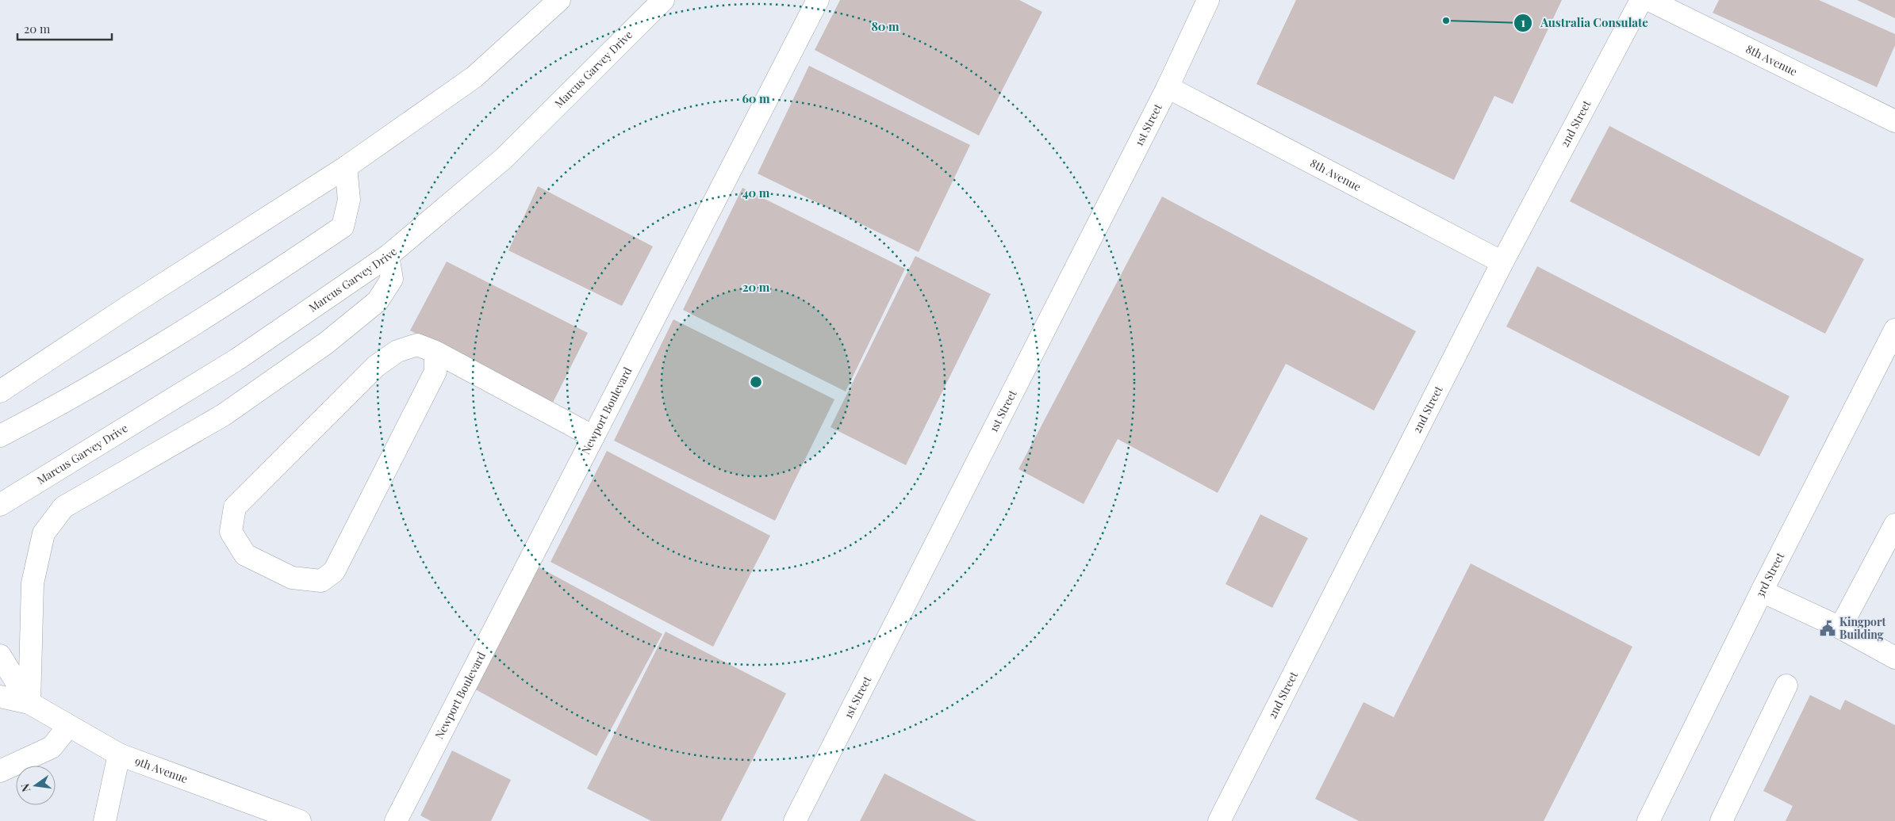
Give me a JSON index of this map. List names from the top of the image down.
{
  "streets": {
    "main road": [
      "8th Avenue",
      "Marcus Garvey Drive",
      "2nd Street",
      "1st Street",
      "Newport Boulevard",
      "3rd Street",
      "9th Avenue"
    ]
  },
  "crossings": [
    ["8th Avenue", "2nd Street"],
    ["8th Avenue", "1st Street"]
  ],
  "places": {
    "other": ["Australia Consulate"],
    "public building": ["Kingport Building"]
  },
  "scale_bar": "20 m",
  "north": "left",
  "rings": [
    "80 m",
    "60 m",
    "40 m",
    "20 m"
  ]
}
